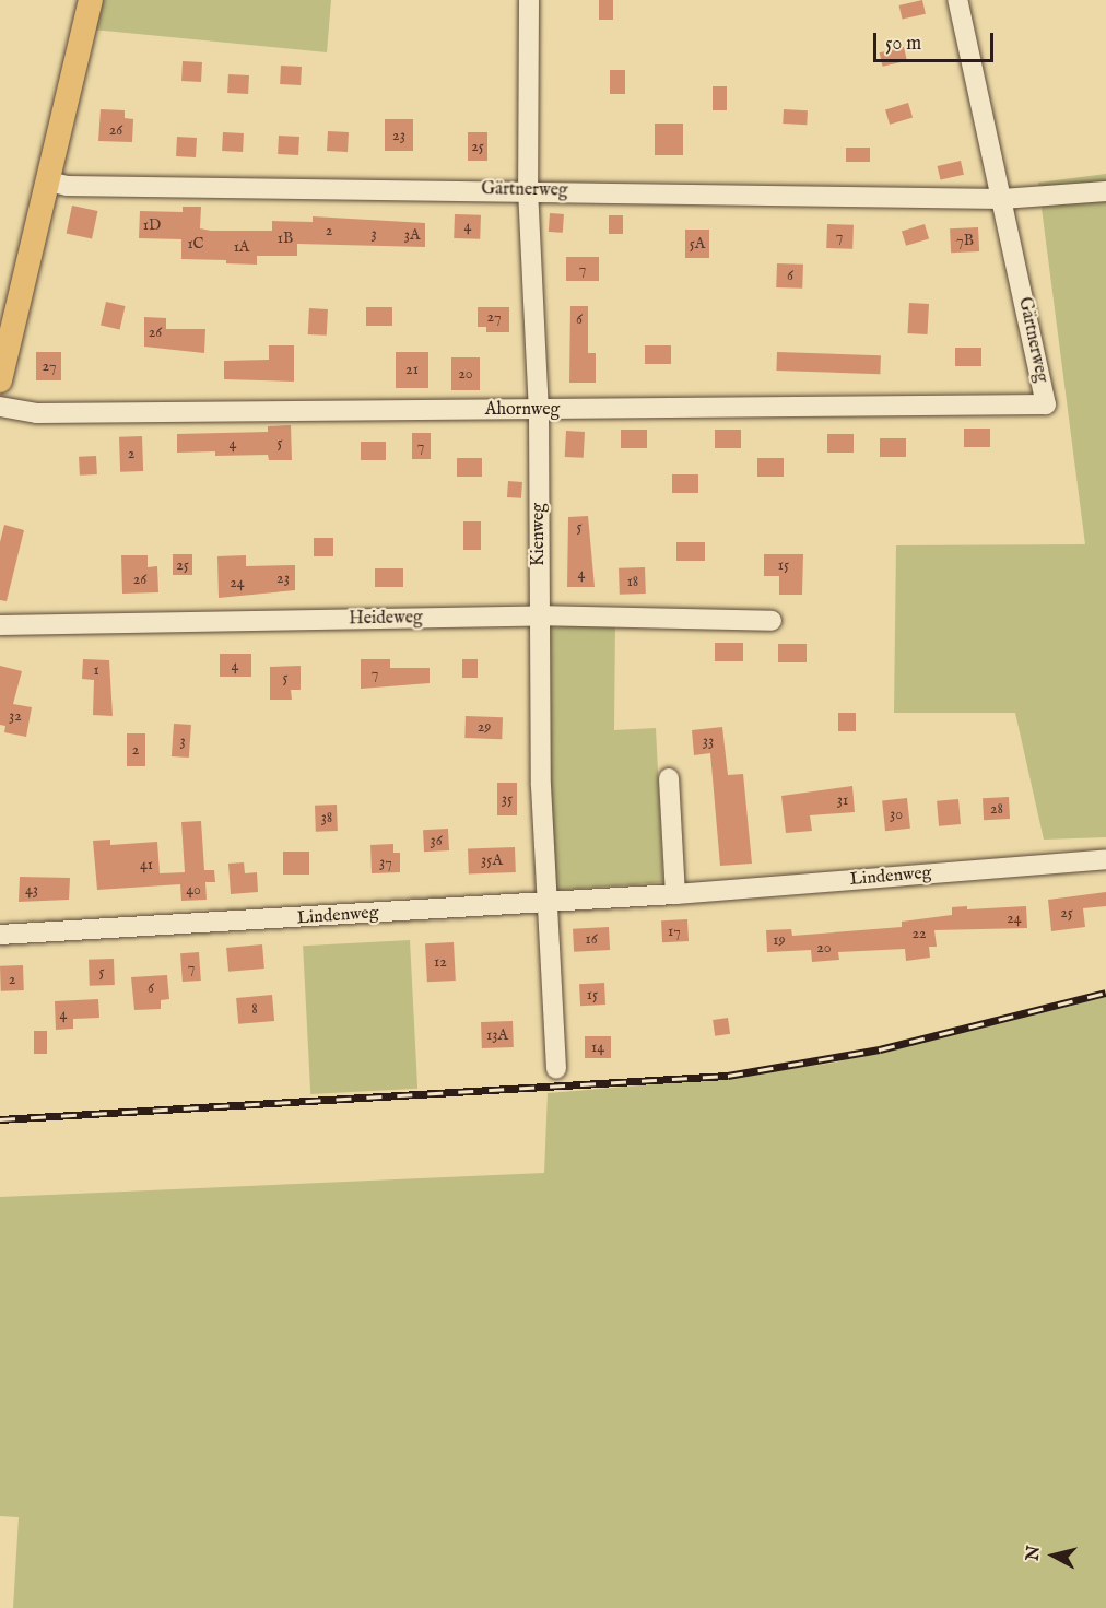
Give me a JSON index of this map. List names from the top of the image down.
{
  "streets": {
    "street": [
      "Gärtnerweg",
      "Ahornweg",
      "Kienweg",
      "Heideweg",
      "Lindenweg"
    ]
  },
  "crossings": [
    ["Gärtnerweg", "Ahornweg"],
    ["Gärtnerweg", "Kienweg"],
    ["Ahornweg", "Kienweg"],
    ["Kienweg", "Heideweg"],
    ["Kienweg", "Lindenweg"]
  ],
  "house_numbers": [
    "26",
    "23",
    "25",
    "1D",
    "4",
    "2",
    "3",
    "3A",
    "7",
    "1B",
    "7B",
    "1C",
    "5A",
    "1A",
    "7",
    "6",
    "27",
    "6",
    "26",
    "27",
    "21",
    "20",
    "5",
    "4",
    "7",
    "2",
    "5",
    "25",
    "15",
    "4",
    "23",
    "26",
    "18",
    "24",
    "4",
    "1",
    "7",
    "5",
    "32",
    "29",
    "3",
    "33",
    "2",
    "35",
    "31",
    "28",
    "30",
    "38",
    "36",
    "35A",
    "37",
    "41",
    "43",
    "40",
    "25",
    "24",
    "17",
    "22",
    "16",
    "19",
    "20",
    "12",
    "7",
    "5",
    "2",
    "6",
    "15",
    "8",
    "4",
    "13A",
    "14"
  ],
  "scale_bar": "50 m",
  "north": "left"
}
